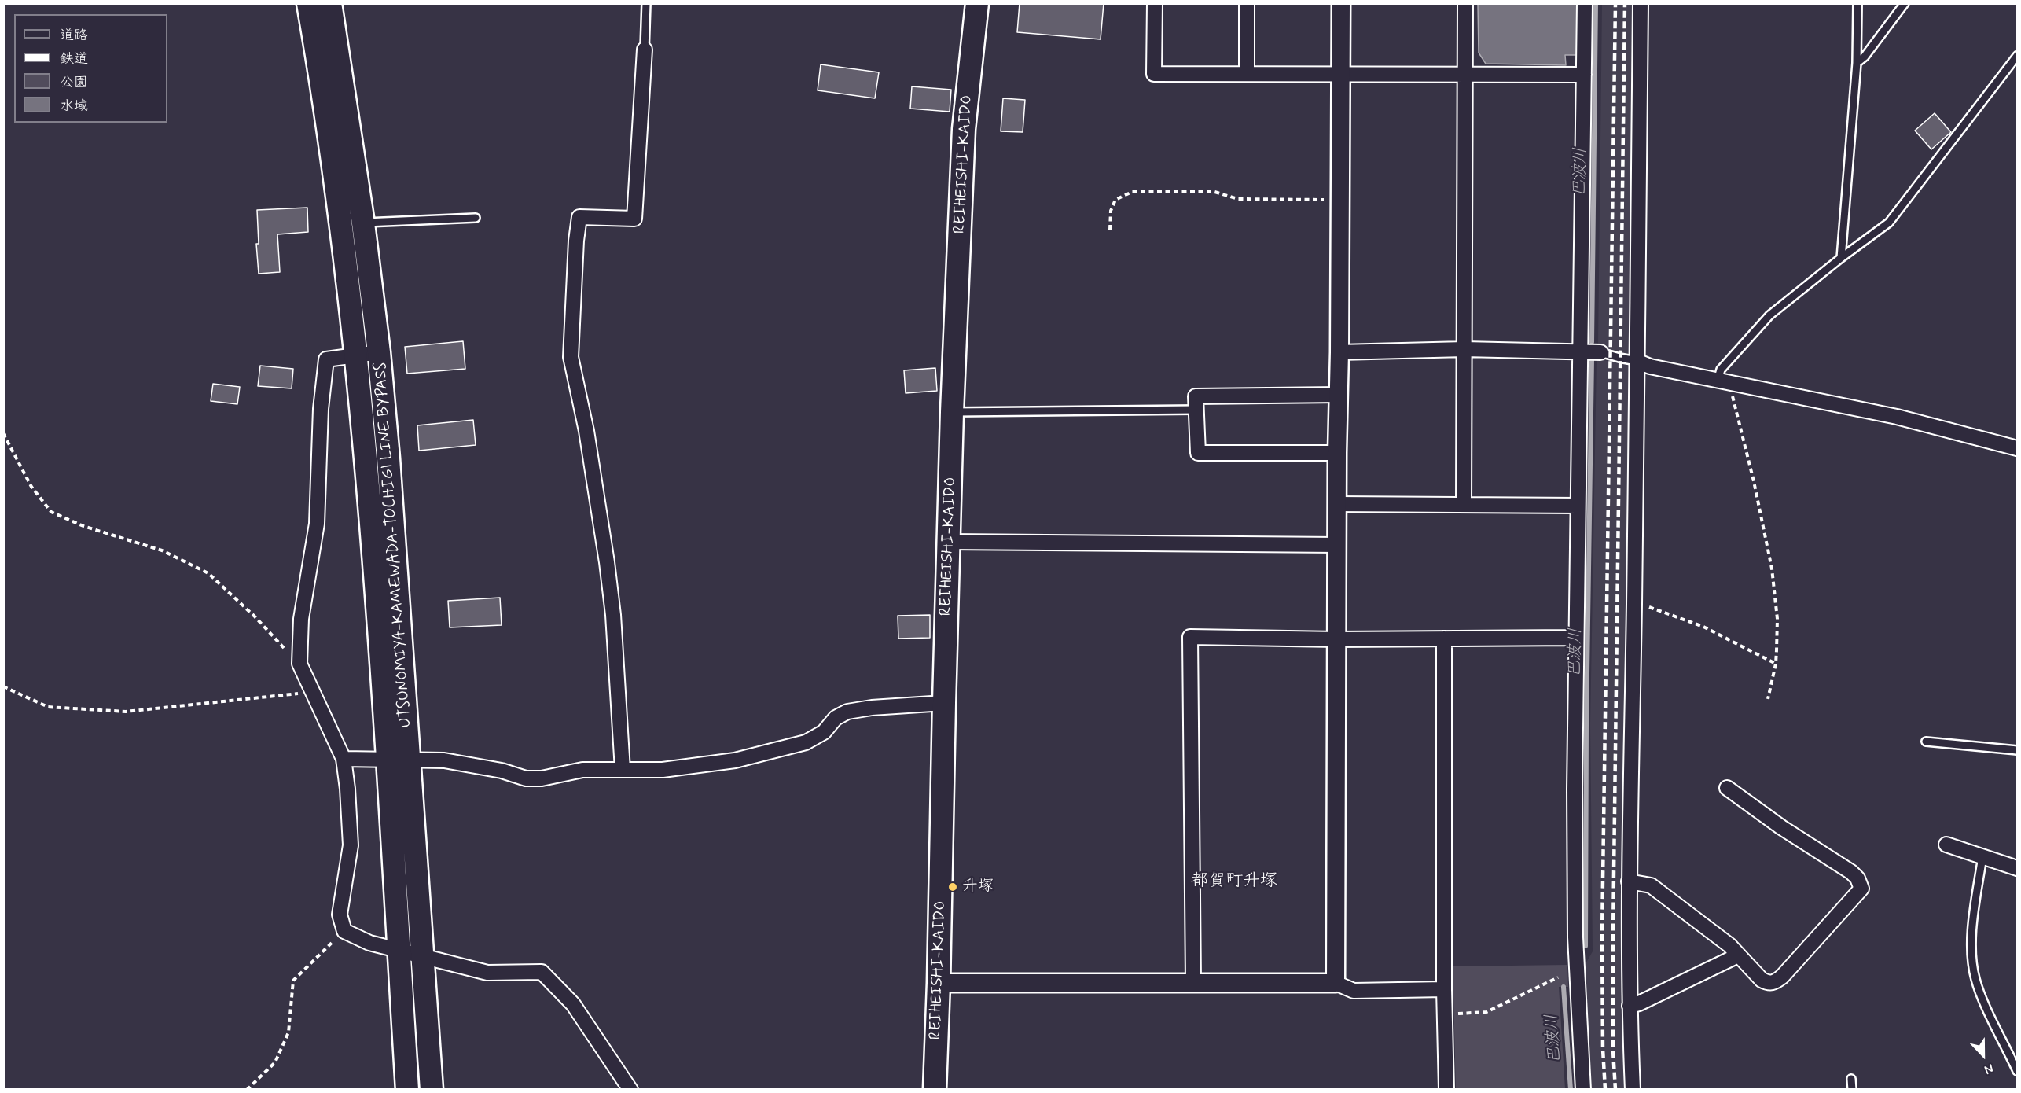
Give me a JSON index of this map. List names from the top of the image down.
{
  "streets": {
    "main road": ["REIHEISHI-KAIDO", "UTSUNOMIYA-KAMEWADA-TOCHIGI LINE BYPASS"]
  },
  "districts": ["都賀町升塚"],
  "water": ["巴波川"],
  "places": ["升塚"],
  "legend": [
    "道路",
    "鉄道",
    "公園",
    "水域"
  ],
  "north": "bottom"
}
